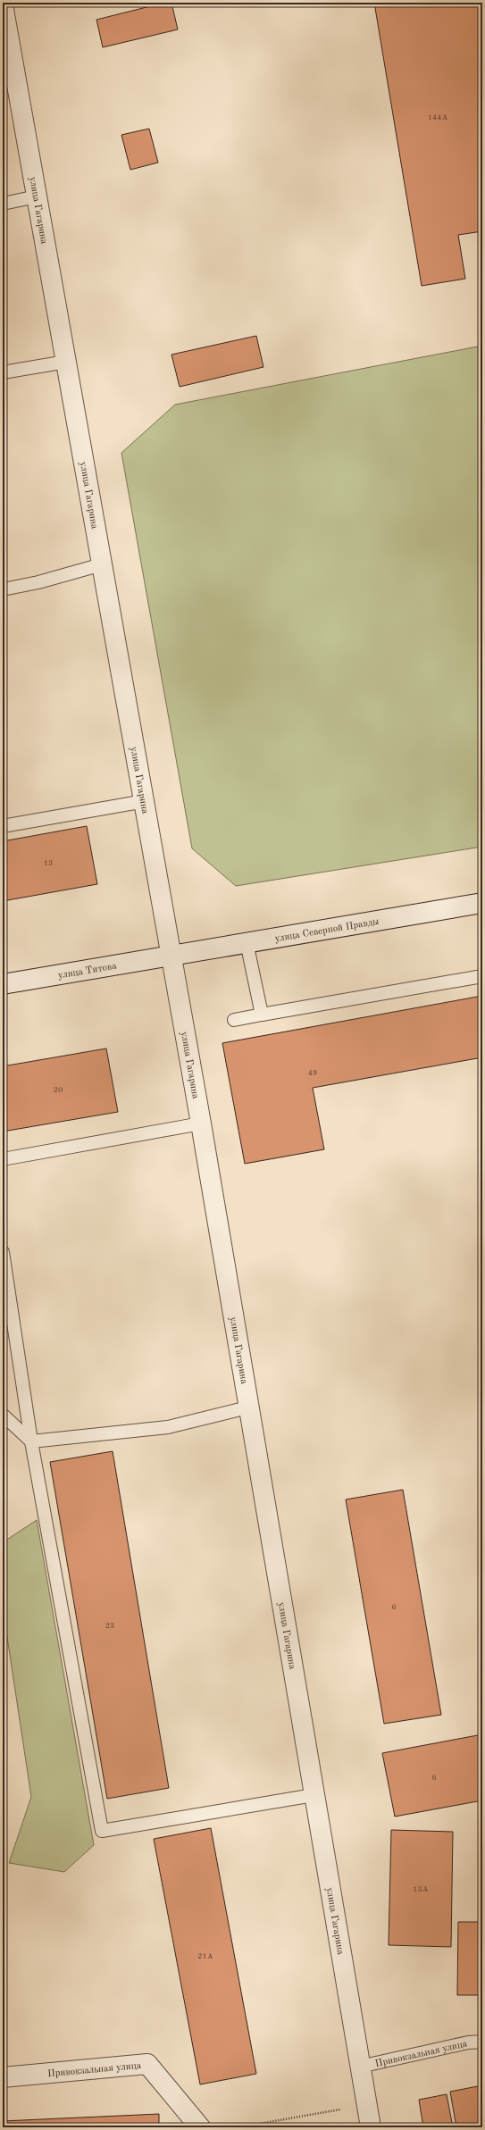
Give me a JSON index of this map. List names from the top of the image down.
{
  "streets": {
    "street": [
      "улица Гагарина",
      "улица Северной Правды",
      "улица Титова",
      "Привокзальная улица"
    ]
  },
  "crossings": [
    ["улица Гагарина", "улица Северной Правды"],
    ["улица Гагарина", "улица Титова"],
    ["улица Гагарина", "Привокзальная улица"],
    ["улица Северной Правды", "улица Титова"]
  ],
  "house_numbers": [
    "144А",
    "13",
    "49",
    "20",
    "6",
    "23",
    "6",
    "13А",
    "21А"
  ]
}
